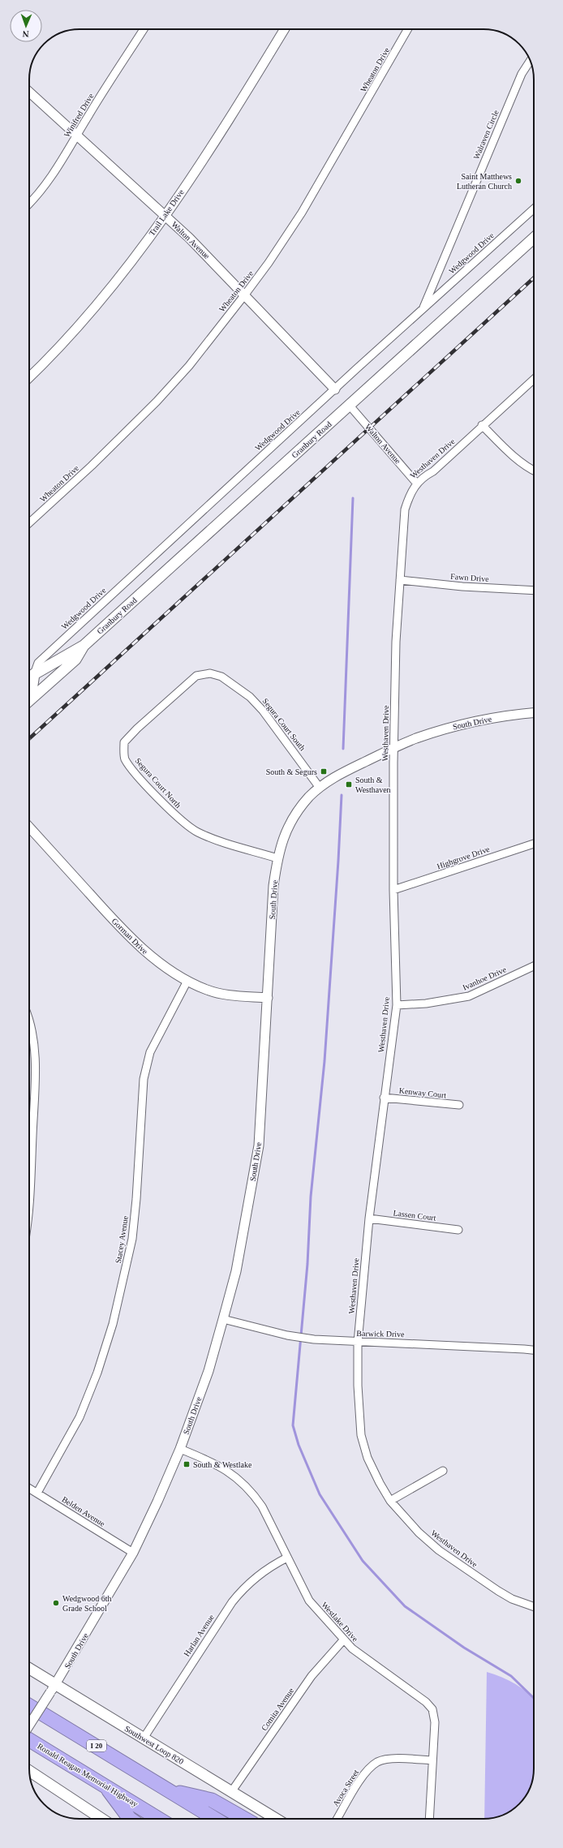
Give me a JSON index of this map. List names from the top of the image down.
{
  "streets": {
    "highway": ["I 20", "Ronald Reagan Memorial Highway"],
    "main road": ["Granbury Road", "Southwest Loop 820"],
    "street": [
      "Wheaton Drive",
      "Winifred Drive",
      "Walraven Circle",
      "Trail Lake Drive",
      "Walton Avenue",
      "Wedgwood Drive",
      "Westhaven Drive",
      "Fawn Drive",
      "South Drive",
      "Segura Court South",
      "Segura Court North",
      "Highgrove Drive",
      "Gorman Drive",
      "Ivanhoe Drive",
      "Kenway Court",
      "Lassen Court",
      "Stacey Avenue",
      "Barwick Drive",
      "Belden Avenue",
      "Westlake Drive",
      "Harlan Avenue",
      "Comita Avenue",
      "Avoca Street"
    ]
  },
  "crossings": [
    ["Wheaton Drive", "Walton Avenue"],
    ["Winifred Drive", "Walton Avenue"],
    ["Walraven Circle", "Wedgwood Drive"],
    ["Trail Lake Drive", "Walton Avenue"],
    ["Walton Avenue", "Wedgwood Drive"],
    ["Walton Avenue", "Granbury Road"],
    ["Walton Avenue", "Westhaven Drive"],
    ["Wedgwood Drive", "Granbury Road"],
    ["Westhaven Drive", "Fawn Drive"],
    ["Westhaven Drive", "South Drive"],
    ["Westhaven Drive", "Highgrove Drive"],
    ["Westhaven Drive", "Ivanhoe Drive"],
    ["Westhaven Drive", "Kenway Court"],
    ["Westhaven Drive", "Lassen Court"],
    ["Westhaven Drive", "Barwick Drive"],
    ["South Drive", "Segura Court South"],
    ["South Drive", "Segura Court North"],
    ["South Drive", "Gorman Drive"],
    ["South Drive", "Barwick Drive"],
    ["South Drive", "Belden Avenue"],
    ["South Drive", "Westlake Drive"],
    ["South Drive", "Southwest Loop 820"],
    ["Segura Court South", "Segura Court North"],
    ["Gorman Drive", "Stacey Avenue"],
    ["Stacey Avenue", "Belden Avenue"],
    ["Westlake Drive", "Harlan Avenue"],
    ["Westlake Drive", "Comita Avenue"],
    ["Westlake Drive", "Avoca Street"],
    ["Harlan Avenue", "Southwest Loop 820"],
    ["Comita Avenue", "Southwest Loop 820"]
  ],
  "places": {
    "other": ["Saint Matthews Lutheran Church", "Wedgwood 6th Grade School"],
    "transit": ["South & Segurs", "South & Westhaven", "South & Westlake"]
  },
  "north": "bottom"
}
